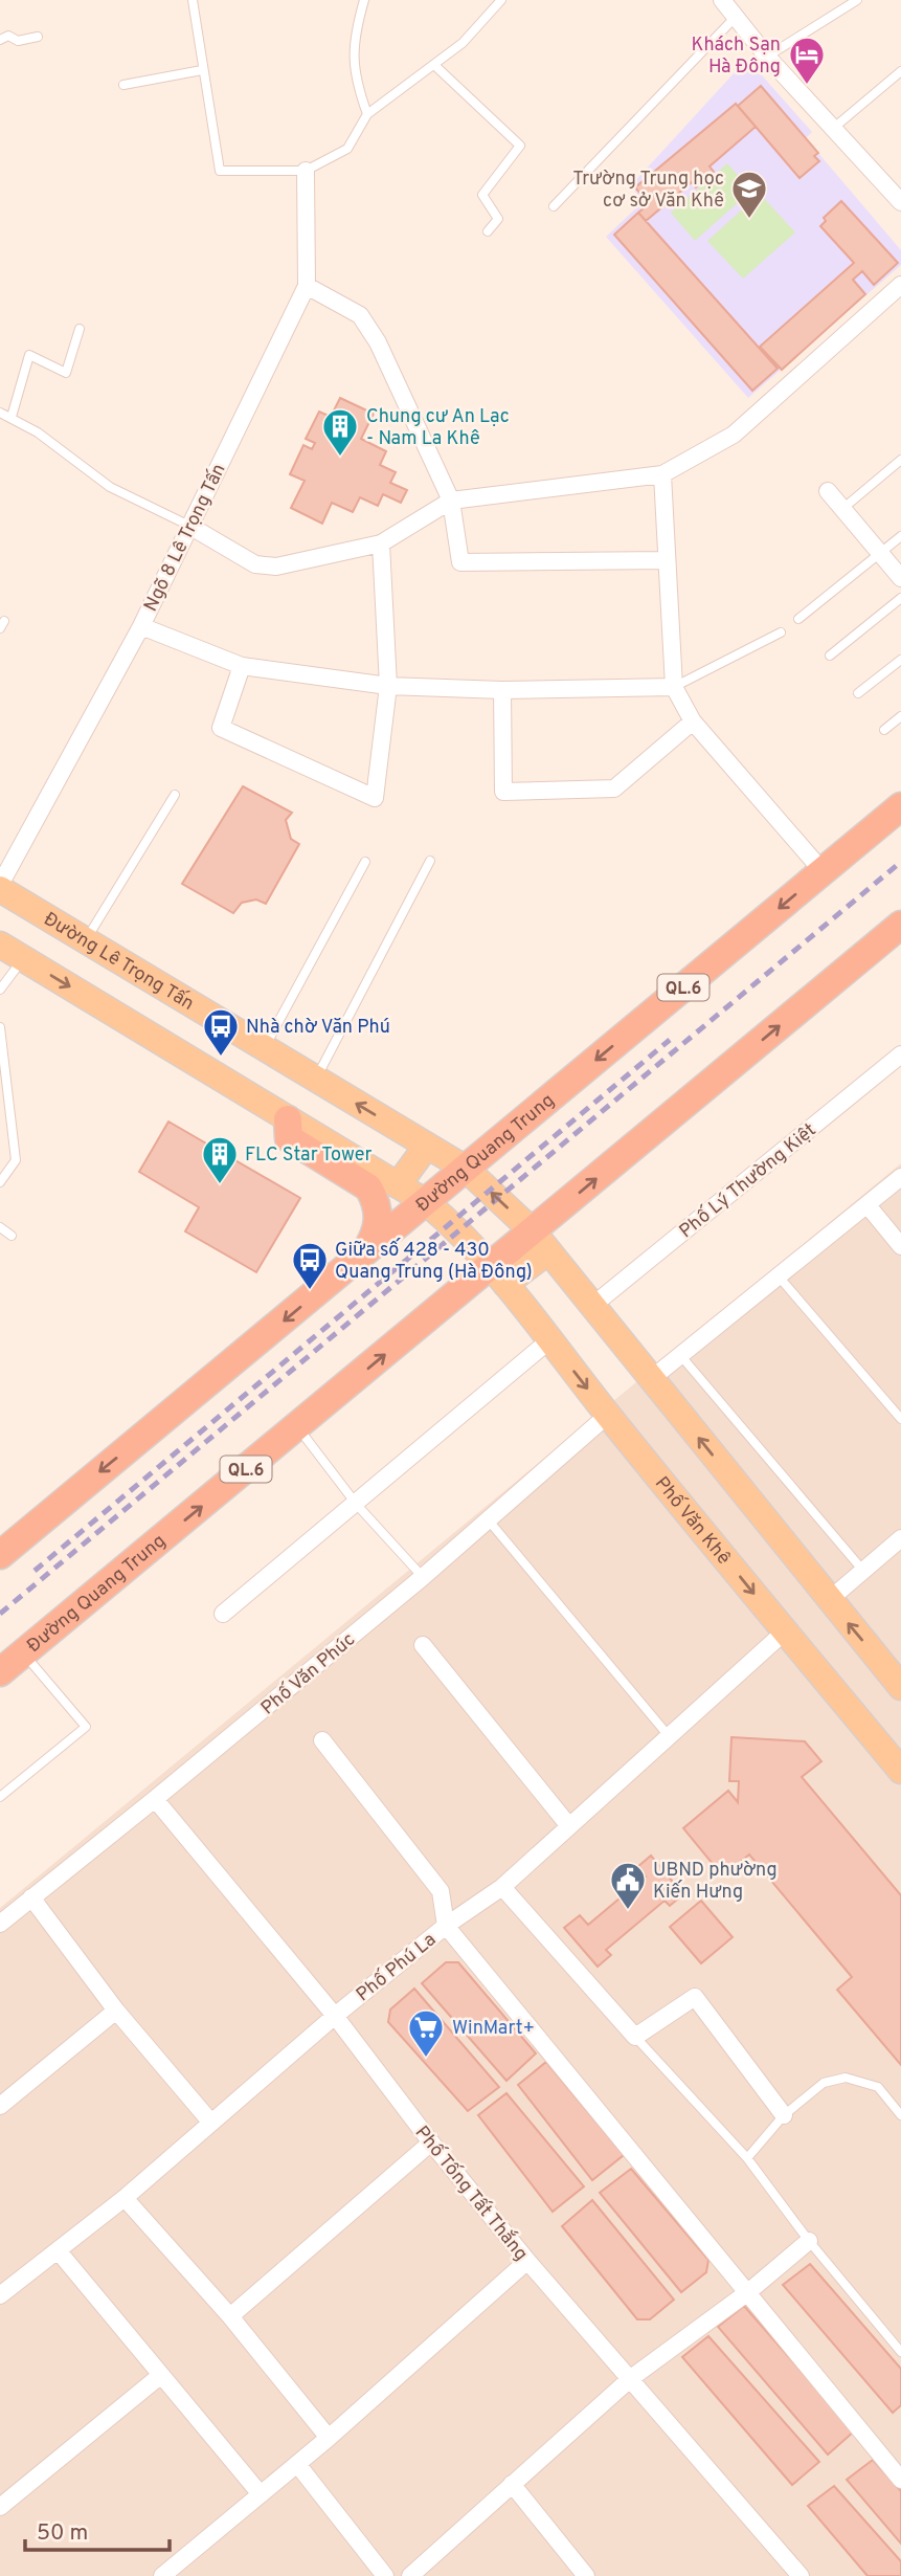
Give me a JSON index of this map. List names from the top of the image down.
{
  "streets": {
    "highway": ["QL.6", "Đường Quang Trung"],
    "main road": ["Đường Lê Trọng Tấn", "Phố Văn Khê"],
    "street": [
      "Ngõ 8 Lê Trọng Tấn",
      "Phố Lý Thường Kiệt",
      "Phố Văn Phúc",
      "Phố Phú La",
      "Phố Tống Tất Thắng"
    ]
  },
  "crossings": [
    ["Ngõ 8 Lê Trọng Tấn", "Đường Lê Trọng Tấn"],
    ["Đường Lê Trọng Tấn", "Đường Quang Trung"],
    ["Đường Quang Trung", "Phố Văn Khê"],
    ["Phố Văn Khê", "Phố Văn Phúc"],
    ["Phố Văn Khê", "Phố Phú La"],
    ["Phố Văn Phúc", "Phố Tống Tất Thắng"],
    ["Phố Phú La", "Phố Tống Tất Thắng"]
  ],
  "places": {
    "hotel": ["Khách Sạn Hà Đông"],
    "school or university": ["Trường Trung học cơ sở Văn Khê"],
    "building": ["Chung cư An Lạc - Nam La Khê", "FLC Star Tower"],
    "bus stop": ["Nhà chờ Văn Phú", "Giữa số 428 - 430 Quang Trung (Hà Đông)"],
    "public building": ["UBND phường Kiến Hưng"],
    "supermarket": ["WinMart+"]
  },
  "scale_bar": "50 m"
}
